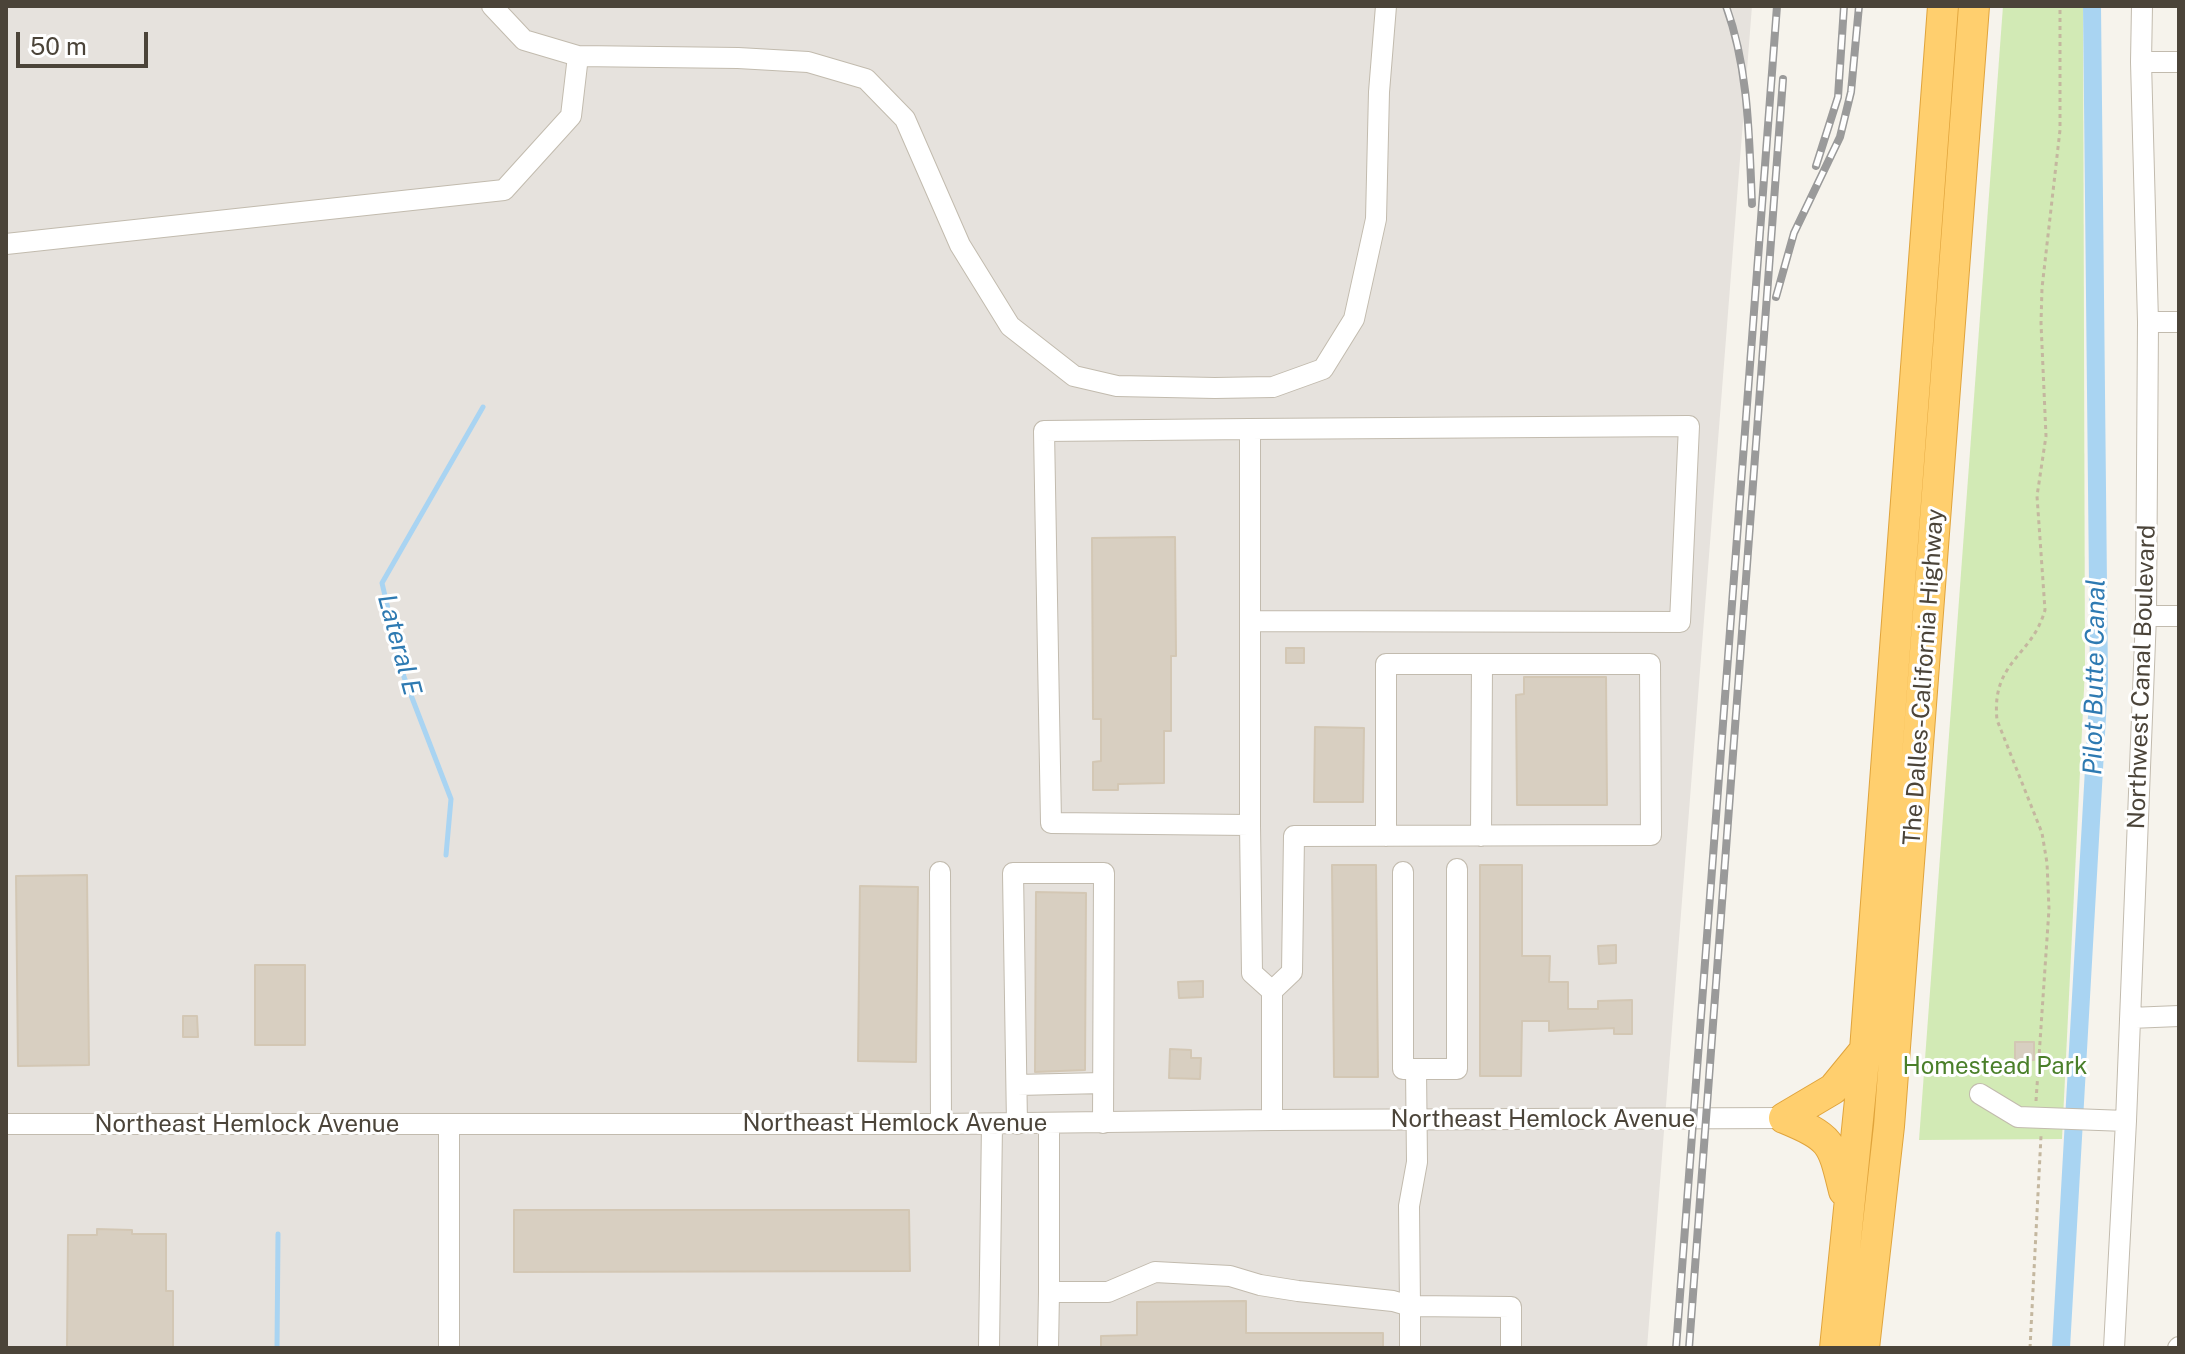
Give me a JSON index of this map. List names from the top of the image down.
{
  "streets": {
    "highway": ["The Dalles-California Highway"],
    "street": ["Northwest Canal Boulevard", "Northeast Hemlock Avenue"]
  },
  "water": ["Lateral E", "Pilot Butte Canal"],
  "parks": ["Homestead Park"],
  "scale_bar": "50 m"
}
